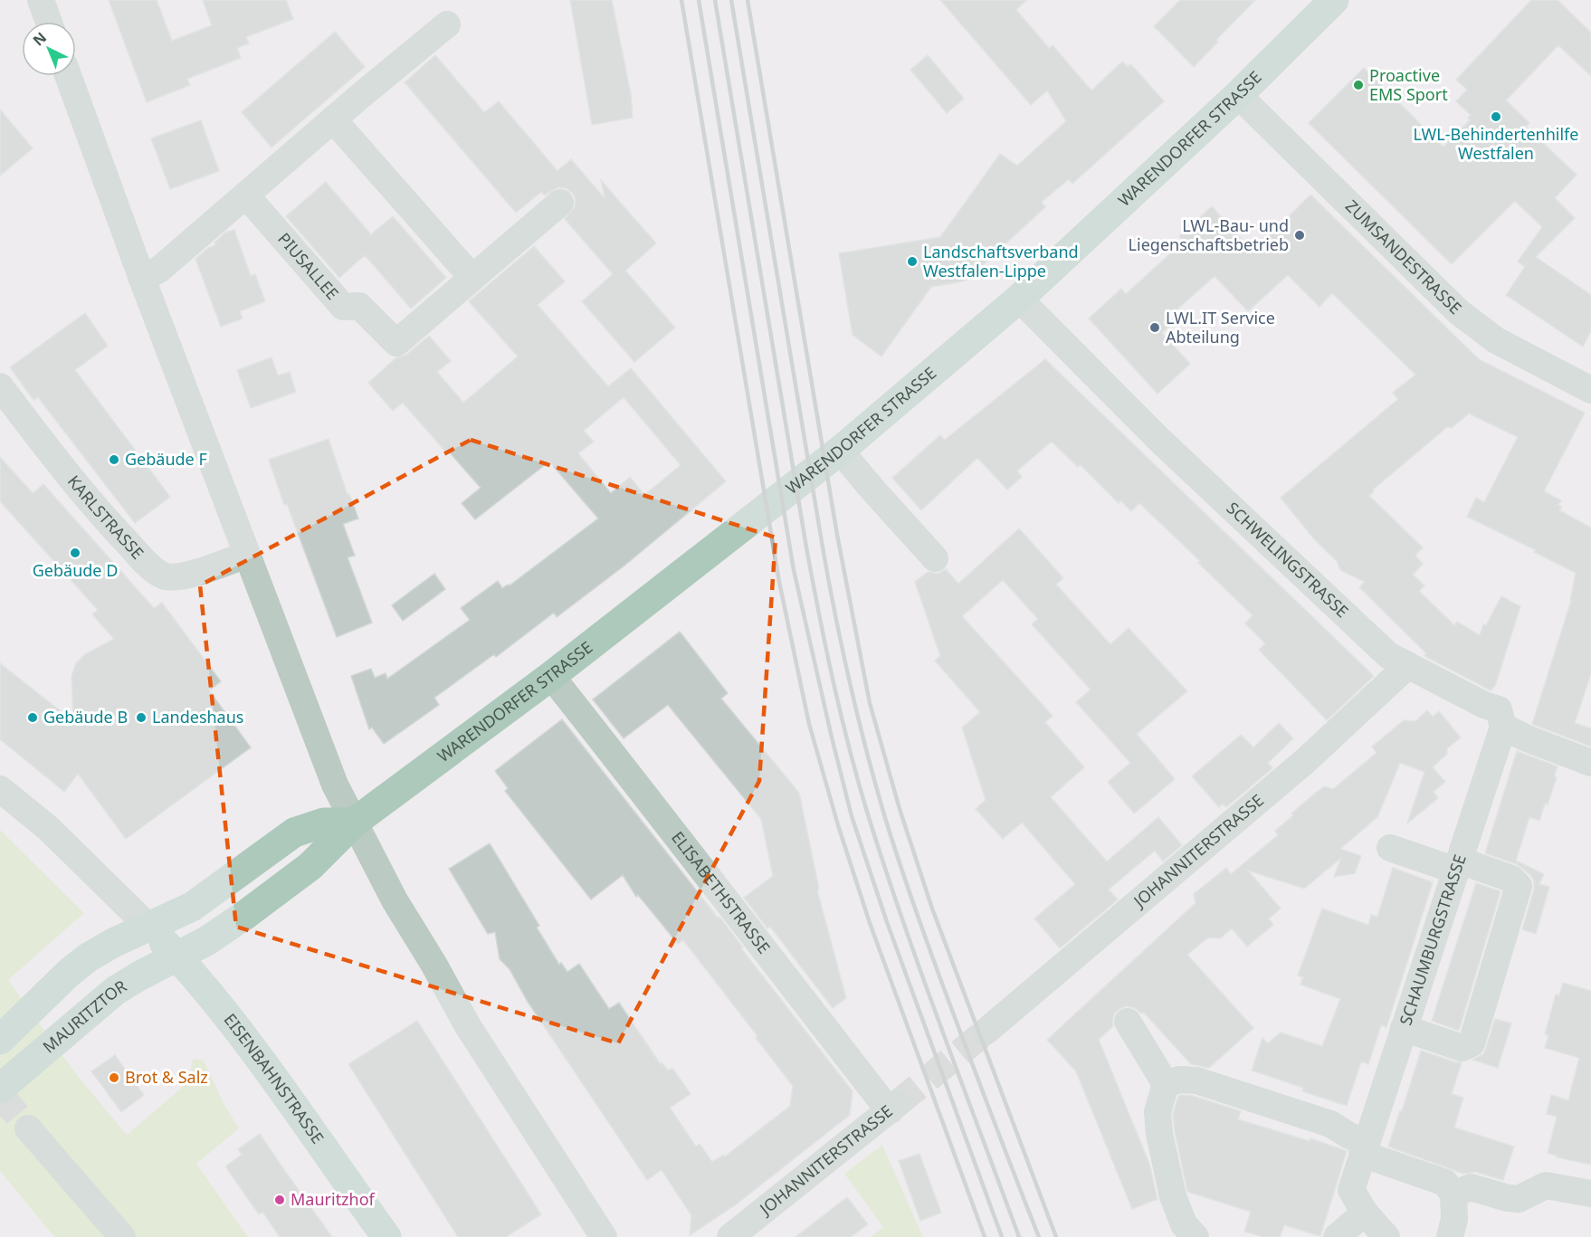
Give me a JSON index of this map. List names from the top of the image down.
{
  "streets": {
    "main road": ["WARENDORFER STRASSE", "MAURITZTOR", "EISENBAHNSTRASSE"],
    "street": [
      "ZUMSANDESTRASSE",
      "PIUSALLEE",
      "KARLSTRASSE",
      "SCHWELINGSTRASSE",
      "JOHANNITERSTRASSE",
      "ELISABETHSTRASSE",
      "SCHAUMBURGSTRASSE"
    ]
  },
  "crossings": [
    ["WARENDORFER STRASSE", "ZUMSANDESTRASSE"],
    ["WARENDORFER STRASSE", "SCHWELINGSTRASSE"],
    ["WARENDORFER STRASSE", "ELISABETHSTRASSE"],
    ["WARENDORFER STRASSE", "MAURITZTOR"],
    ["WARENDORFER STRASSE", "EISENBAHNSTRASSE"],
    ["SCHWELINGSTRASSE", "JOHANNITERSTRASSE"],
    ["SCHWELINGSTRASSE", "SCHAUMBURGSTRASSE"],
    ["JOHANNITERSTRASSE", "ELISABETHSTRASSE"],
    ["MAURITZTOR", "EISENBAHNSTRASSE"]
  ],
  "places": [
    "Proactive EMS Sport",
    "LWL-Behindertenhilfe Westfalen",
    "LWL-Bau- und Liegenschaftsbetrieb",
    "Landschaftsverband Westfalen-Lippe",
    "LWL.IT Service Abteilung",
    "Gebäude F",
    "Gebäude D",
    "Gebäude B",
    "Landeshaus",
    "Brot & Salz",
    "Mauritzhof"
  ],
  "north": "top left"
}
